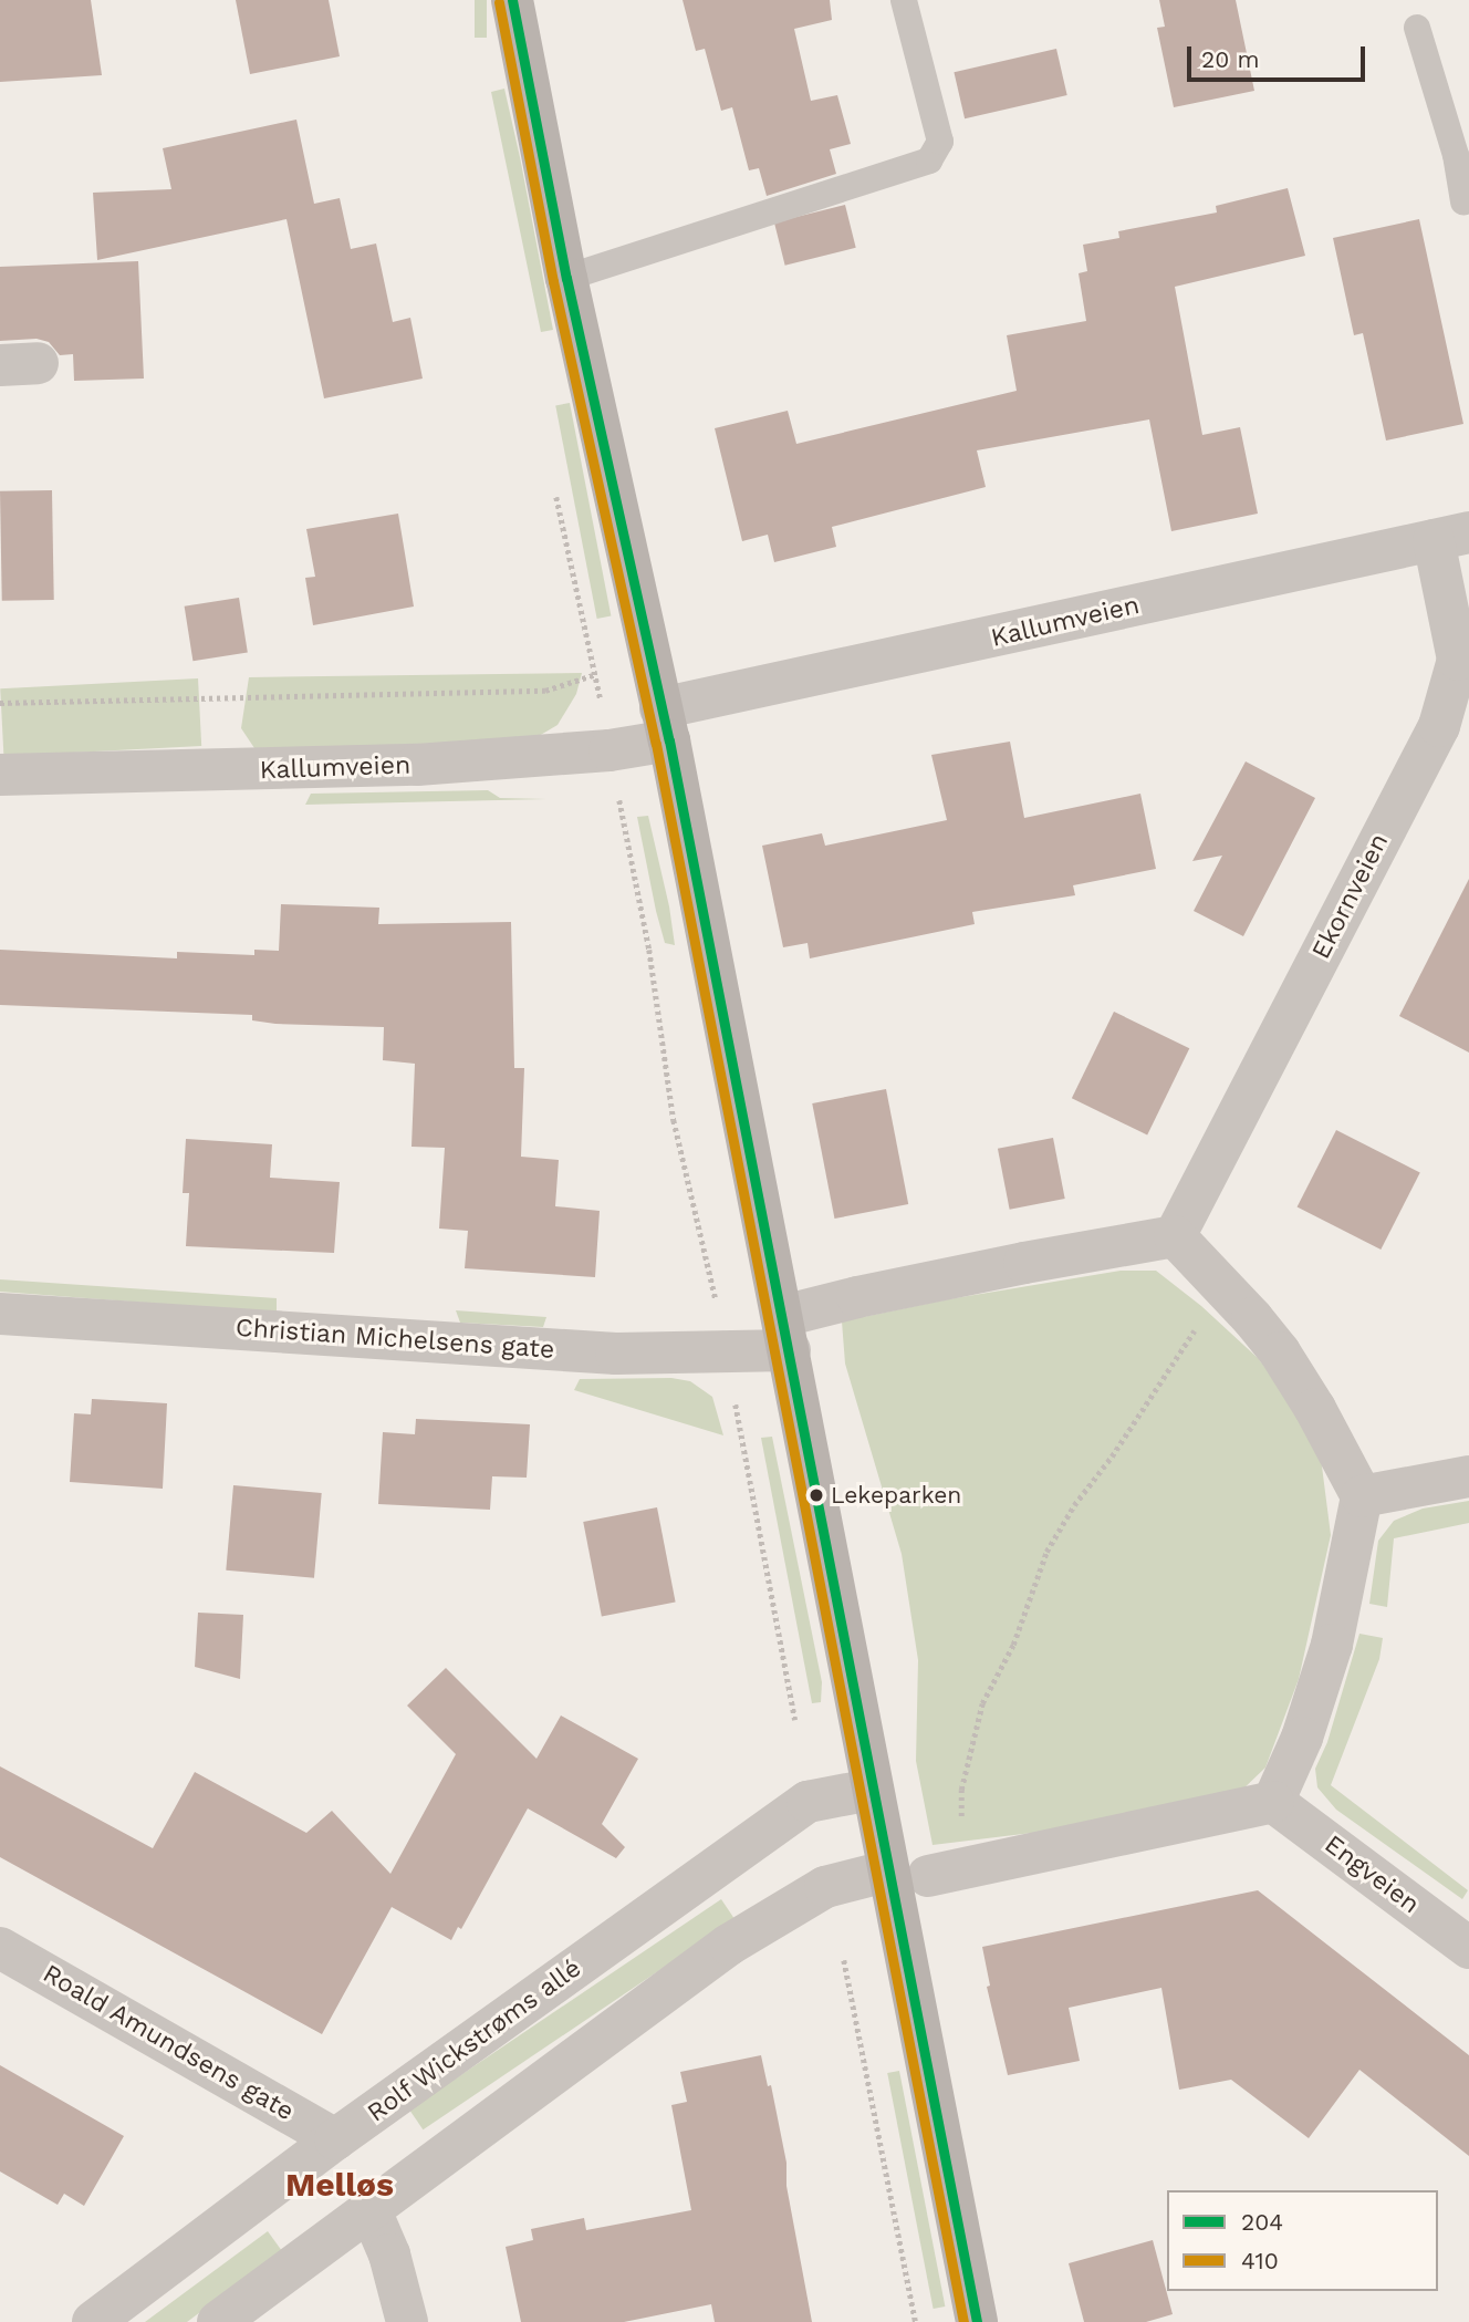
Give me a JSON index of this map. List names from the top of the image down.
{
  "streets": {
    "street": [
      "Kallumveien",
      "Ekornveien",
      "Christian Michelsens gate",
      "Engveien",
      "Rolf Wickstrøms allé",
      "Roald Amundsens gate"
    ]
  },
  "crossings": [
    ["Kallumveien", "Ekornveien"],
    ["Ekornveien", "Christian Michelsens gate"],
    ["Rolf Wickstrøms allé", "Roald Amundsens gate"]
  ],
  "districts": ["Melløs"],
  "places": ["Lekeparken"],
  "lines": ["transit line 204", "transit line 410"],
  "legend": ["204", "410"],
  "scale_bar": "20 m"
}
